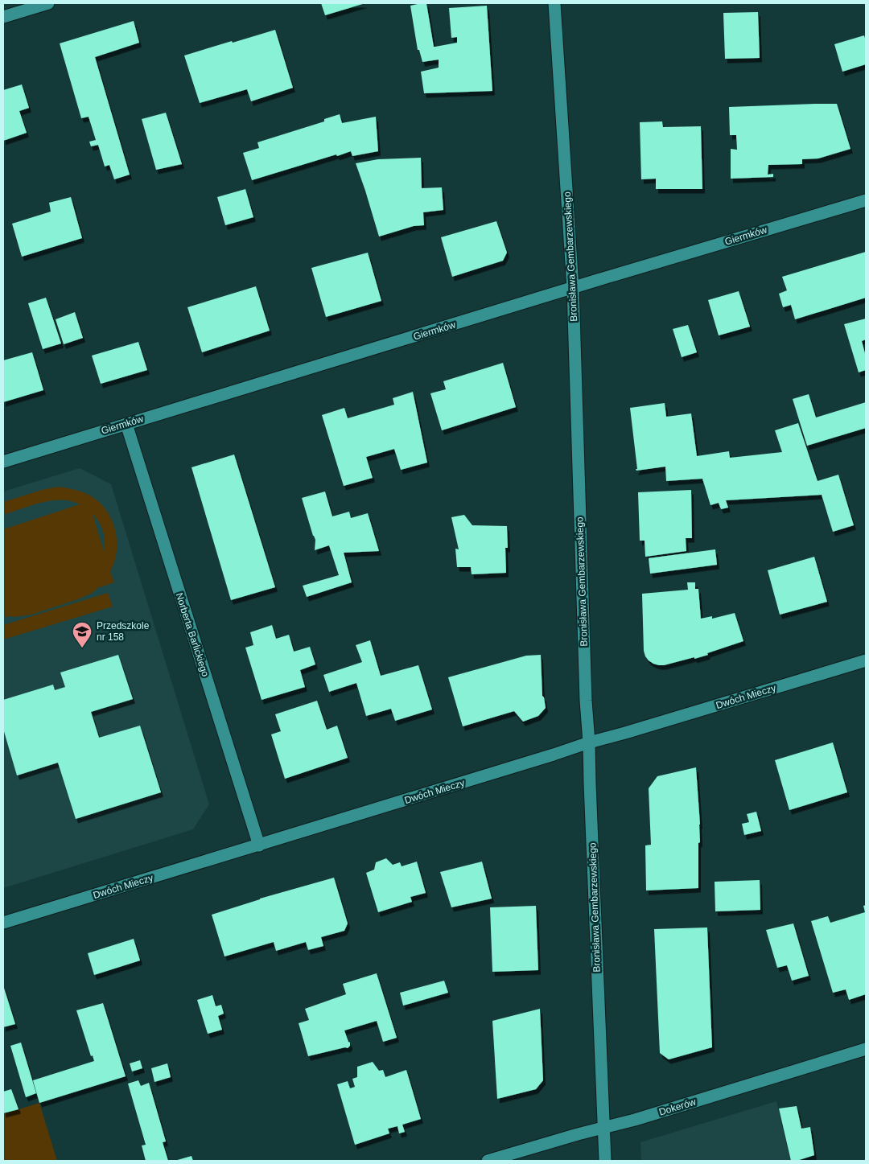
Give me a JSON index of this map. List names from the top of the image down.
{
  "streets": {
    "street": [
      "Giermków",
      "Bronisława Gembarzewskiego",
      "Norberta Barlickiego",
      "Dwóch Mieczy",
      "Dokerów"
    ]
  },
  "crossings": [
    ["Giermków", "Bronisława Gembarzewskiego"],
    ["Giermków", "Norberta Barlickiego"],
    ["Bronisława Gembarzewskiego", "Dwóch Mieczy"],
    ["Bronisława Gembarzewskiego", "Dokerów"],
    ["Norberta Barlickiego", "Dwóch Mieczy"]
  ],
  "places": {
    "school or university": ["Przedszkole nr 158"]
  }
}
